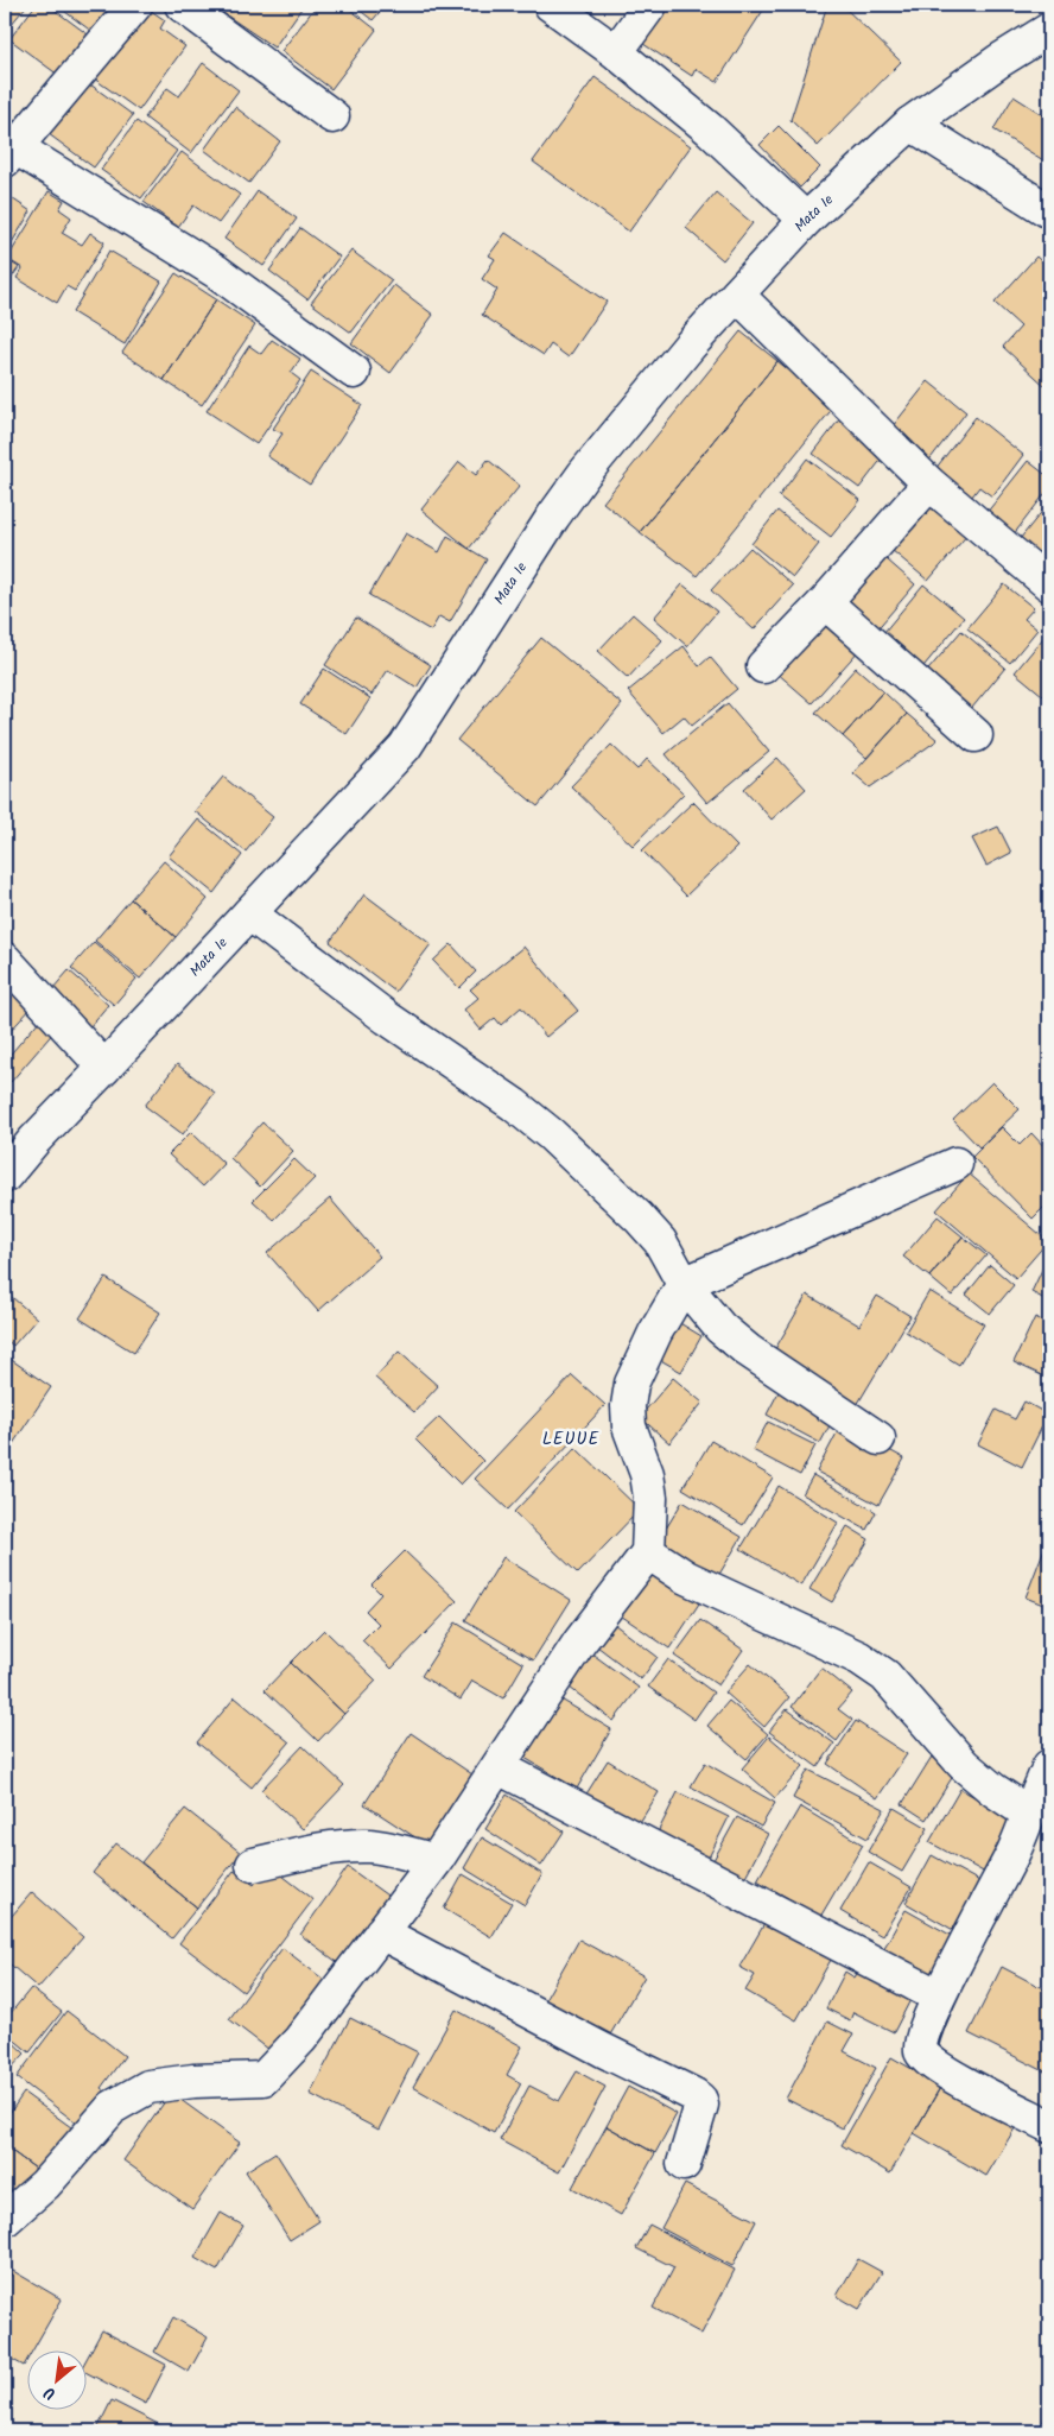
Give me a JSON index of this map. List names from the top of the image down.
{
  "streets": {
    "street": ["Mata Ie"]
  },
  "districts": ["LEUUE"],
  "north": "bottom left"
}
